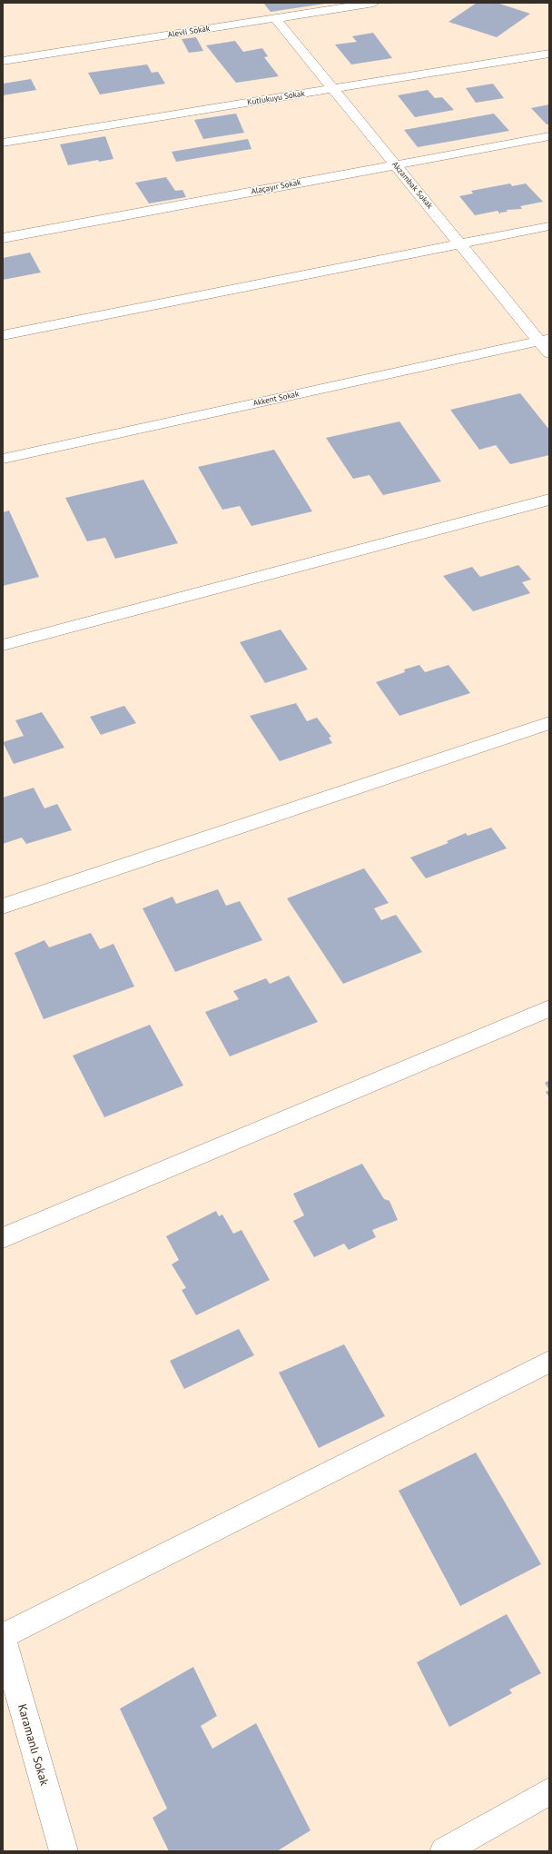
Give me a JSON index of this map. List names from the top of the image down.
{
  "streets": {
    "street": [
      "Alevli Sokak",
      "Kutlukuyu Sokak",
      "Akzambak Sokak",
      "Alaçayır Sokak",
      "Akkent Sokak",
      "Karamanlı Sokak"
    ]
  },
  "crossings": [
    ["Alevli Sokak", "Akzambak Sokak"],
    ["Kutlukuyu Sokak", "Akzambak Sokak"],
    ["Akzambak Sokak", "Alaçayır Sokak"],
    ["Akzambak Sokak", "Akkent Sokak"]
  ]
}
